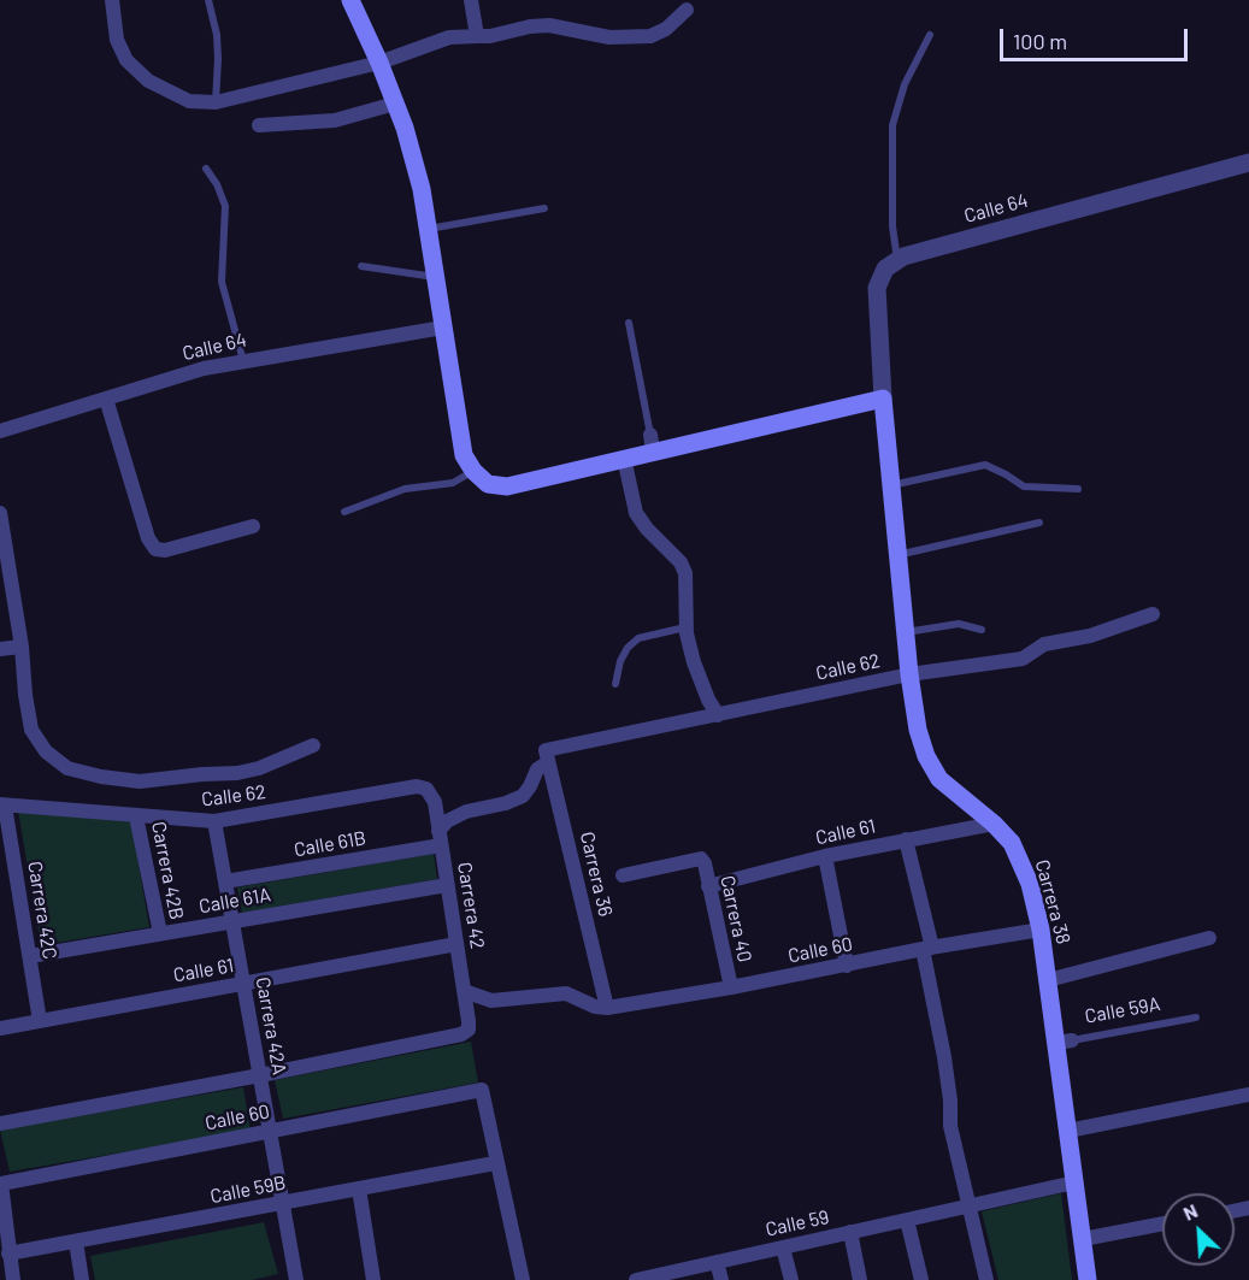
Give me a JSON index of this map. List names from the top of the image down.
{
  "streets": {
    "main road": ["Carrera 38"],
    "street": [
      "Calle 64",
      "Calle 62",
      "Calle 61",
      "Calle 61B",
      "Carrera 42B",
      "Carrera 36",
      "Calle 61A",
      "Carrera 42",
      "Carrera 42C",
      "Carrera 40",
      "Calle 60",
      "Carrera 42A",
      "Calle 59B",
      "Calle 59"
    ],
    "lane": ["Calle 59A"]
  },
  "crossings": [
    ["Calle 62", "Carrera 42B"],
    ["Calle 62", "Carrera 36"],
    ["Calle 62", "Carrera 38"],
    ["Calle 62", "Carrera 42"],
    ["Calle 62", "Carrera 42C"],
    ["Calle 62", "Carrera 42A"],
    ["Calle 61", "Carrera 38"],
    ["Calle 61", "Carrera 42"],
    ["Calle 61", "Carrera 42C"],
    ["Calle 61", "Carrera 40"],
    ["Calle 61", "Carrera 42A"],
    ["Calle 61B", "Carrera 42"],
    ["Calle 61B", "Carrera 42A"],
    ["Carrera 42B", "Calle 61A"],
    ["Carrera 36", "Calle 60"],
    ["Calle 61A", "Carrera 42"],
    ["Calle 61A", "Carrera 42C"],
    ["Calle 61A", "Carrera 42A"],
    ["Carrera 38", "Calle 60"],
    ["Carrera 38", "Calle 59A"],
    ["Carrera 38", "Calle 59"],
    ["Carrera 42", "Calle 60"],
    ["Carrera 40", "Calle 60"],
    ["Calle 60", "Carrera 42A"],
    ["Calle 60", "Calle 59B"],
    ["Carrera 42A", "Calle 59B"]
  ],
  "scale_bar": "100 m",
  "north": "top left"
}
